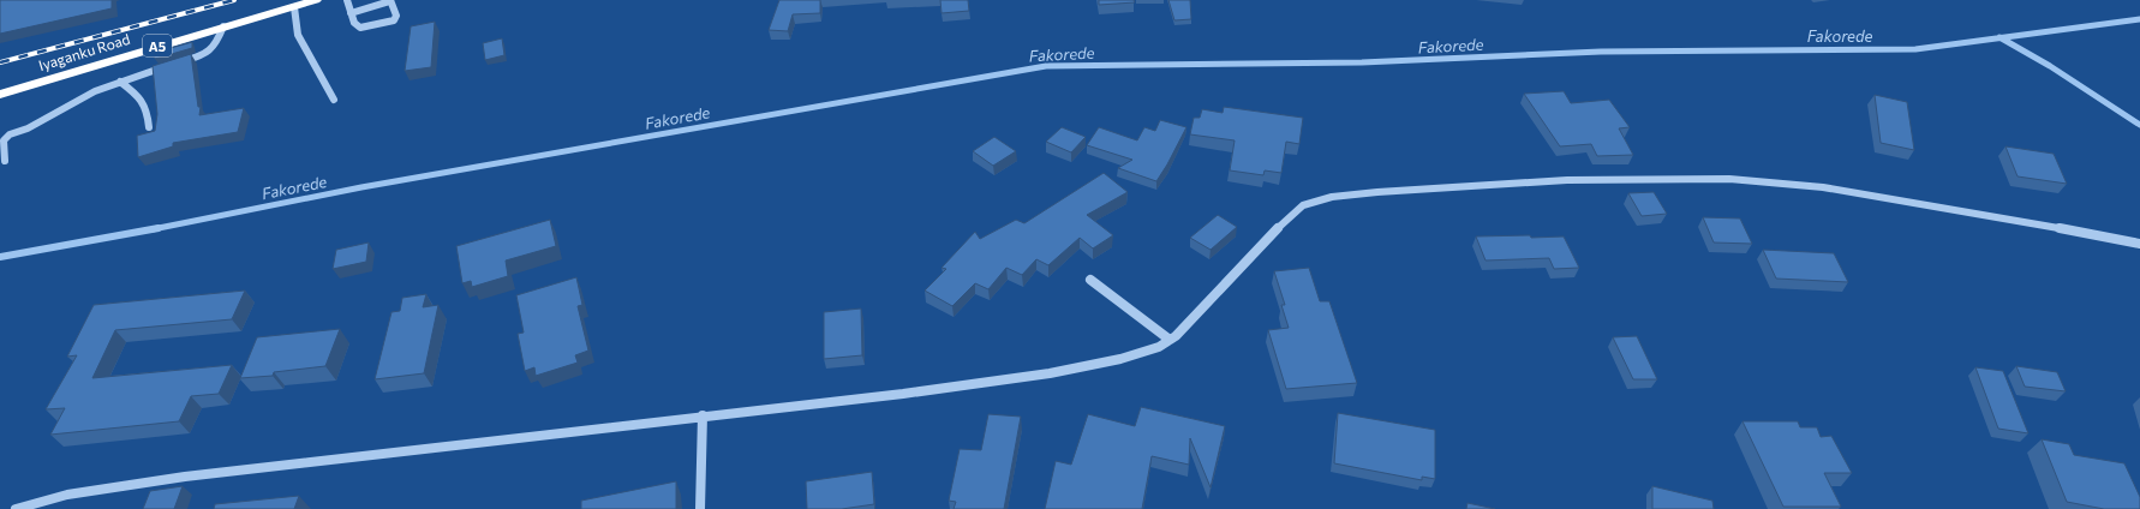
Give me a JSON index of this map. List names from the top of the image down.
{
  "streets": {
    "highway": ["A5", "Iyaganku Road"]
  },
  "water": ["Fakorede"]
}
